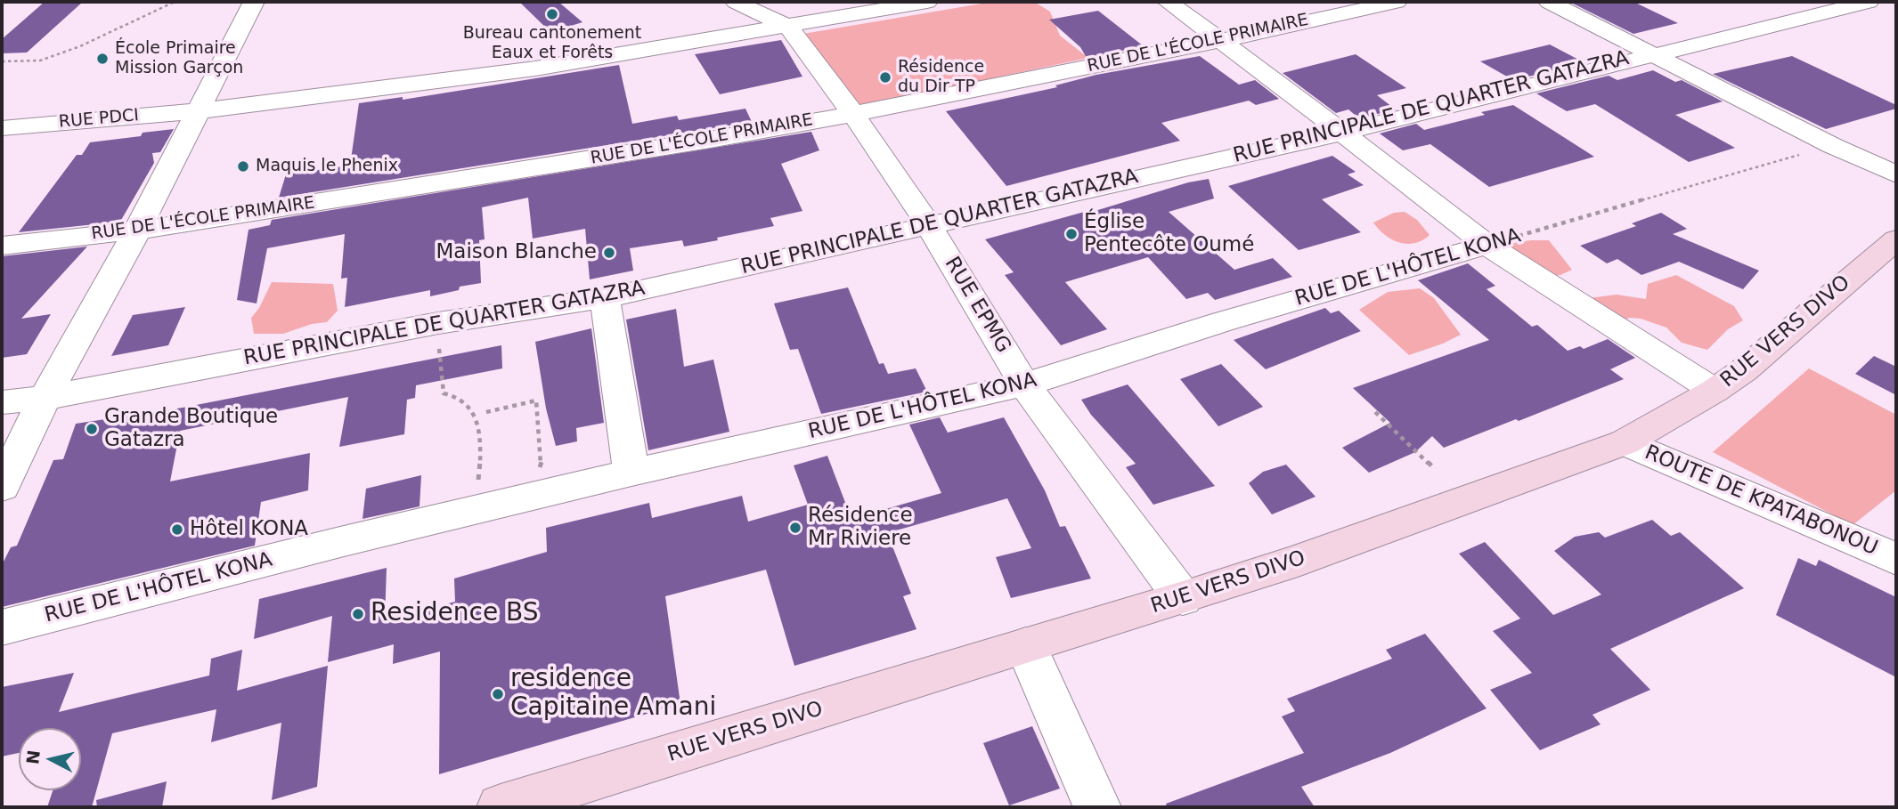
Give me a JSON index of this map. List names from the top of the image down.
{
  "streets": {
    "main road": ["RUE VERS DIVO"],
    "street": [
      "RUE DE L'ÉCOLE PRIMAIRE",
      "RUE PRINCIPALE DE QUARTER GATAZRA",
      "RUE PDCI",
      "RUE DE L'HÔTEL KONA",
      "RUE EPMG",
      "ROUTE DE KPATABONOU"
    ]
  },
  "crossings": [
    ["RUE DE L'ÉCOLE PRIMAIRE", "RUE EPMG"],
    ["RUE PRINCIPALE DE QUARTER GATAZRA", "RUE EPMG"],
    ["RUE PDCI", "RUE EPMG"],
    ["RUE DE L'HÔTEL KONA", "RUE EPMG"],
    ["RUE EPMG", "RUE VERS DIVO"],
    ["RUE VERS DIVO", "ROUTE DE KPATABONOU"]
  ],
  "places": [
    "Bureau cantonement Eaux et Forêts",
    "École Primaire Mission Garçon",
    "Résidence du Dir TP",
    "Maquis le Phenix",
    "Église Pentecôte Oumé",
    "Maison Blanche",
    "Grande Boutique Gatazra",
    "Résidence Mr Riviere",
    "Hôtel KONA",
    "Residence BS",
    "residence Capitaine Amani"
  ],
  "north": "left"
}
